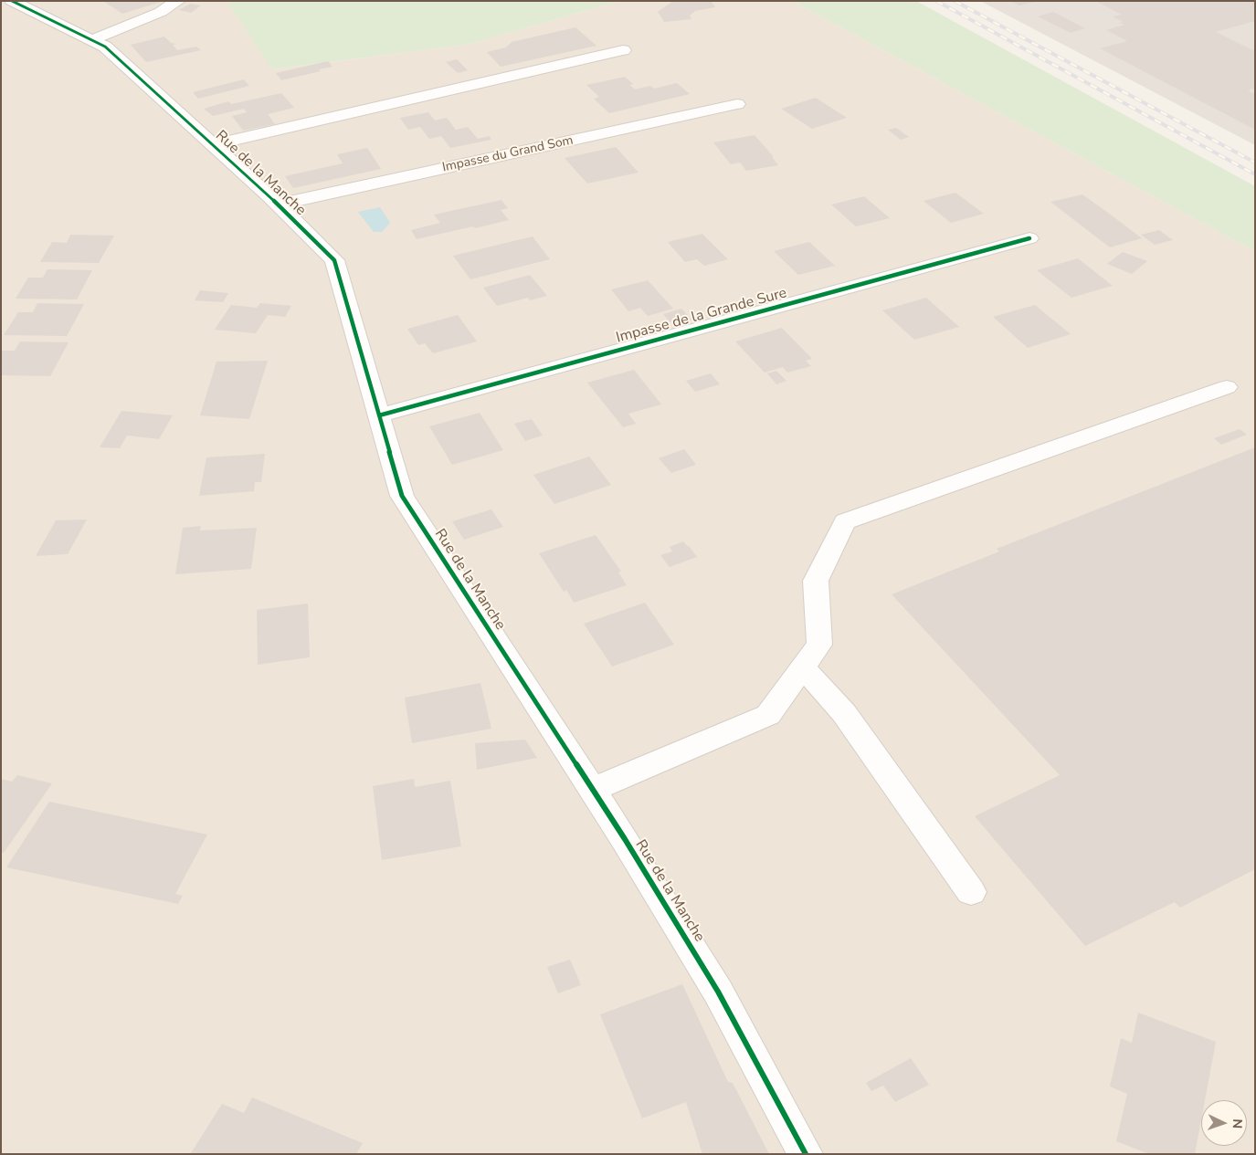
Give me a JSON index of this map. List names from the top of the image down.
{
  "streets": {
    "street": ["Impasse du Grand Som", "Rue de la Manche", "Impasse de la Grande Sure"]
  },
  "crossings": [
    ["Impasse du Grand Som", "Rue de la Manche"],
    ["Rue de la Manche", "Impasse de la Grande Sure"]
  ],
  "north": "right"
}
